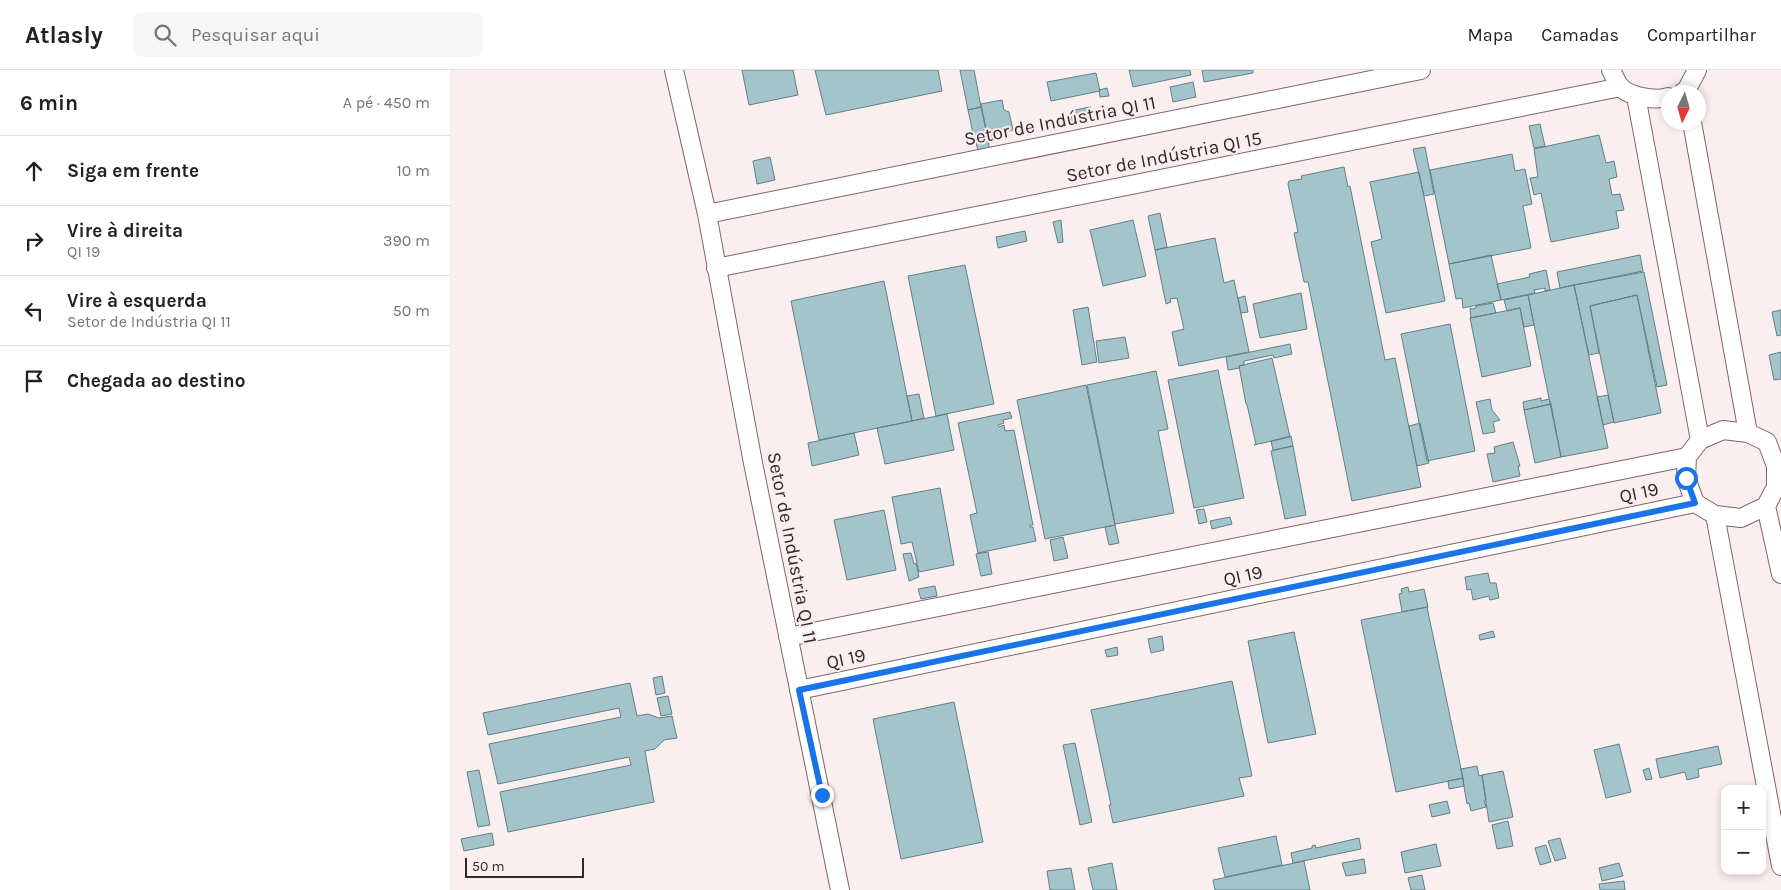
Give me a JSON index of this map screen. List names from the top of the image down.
{
  "streets": {
    "street": ["Setor de Indústria QI 11", "Setor de Indústria QI 15", "QI 19"]
  },
  "crossings": [
    ["Setor de Indústria QI 11", "Setor de Indústria QI 15"],
    ["Setor de Indústria QI 11", "QI 19"]
  ],
  "scale_bar": "50 m",
  "north": "bottom",
  "page": {
    "header": "Atlasly",
    "search": "Pesquisar aqui",
    "nav": ["Mapa", "Camadas", "Compartilhar"],
    "heading": ["6 min", "A pé · 450 m"],
    "list": [
      ["Siga em frente", "10 m"],
      ["Vire à direita", "QI 19", "390 m"],
      ["Vire à esquerda", "Setor de Indústria QI 11", "50 m"],
      "Chegada ao destino"
    ],
    "map_buttons": ["+", "−"],
    "scale": "50 m"
  }
}
